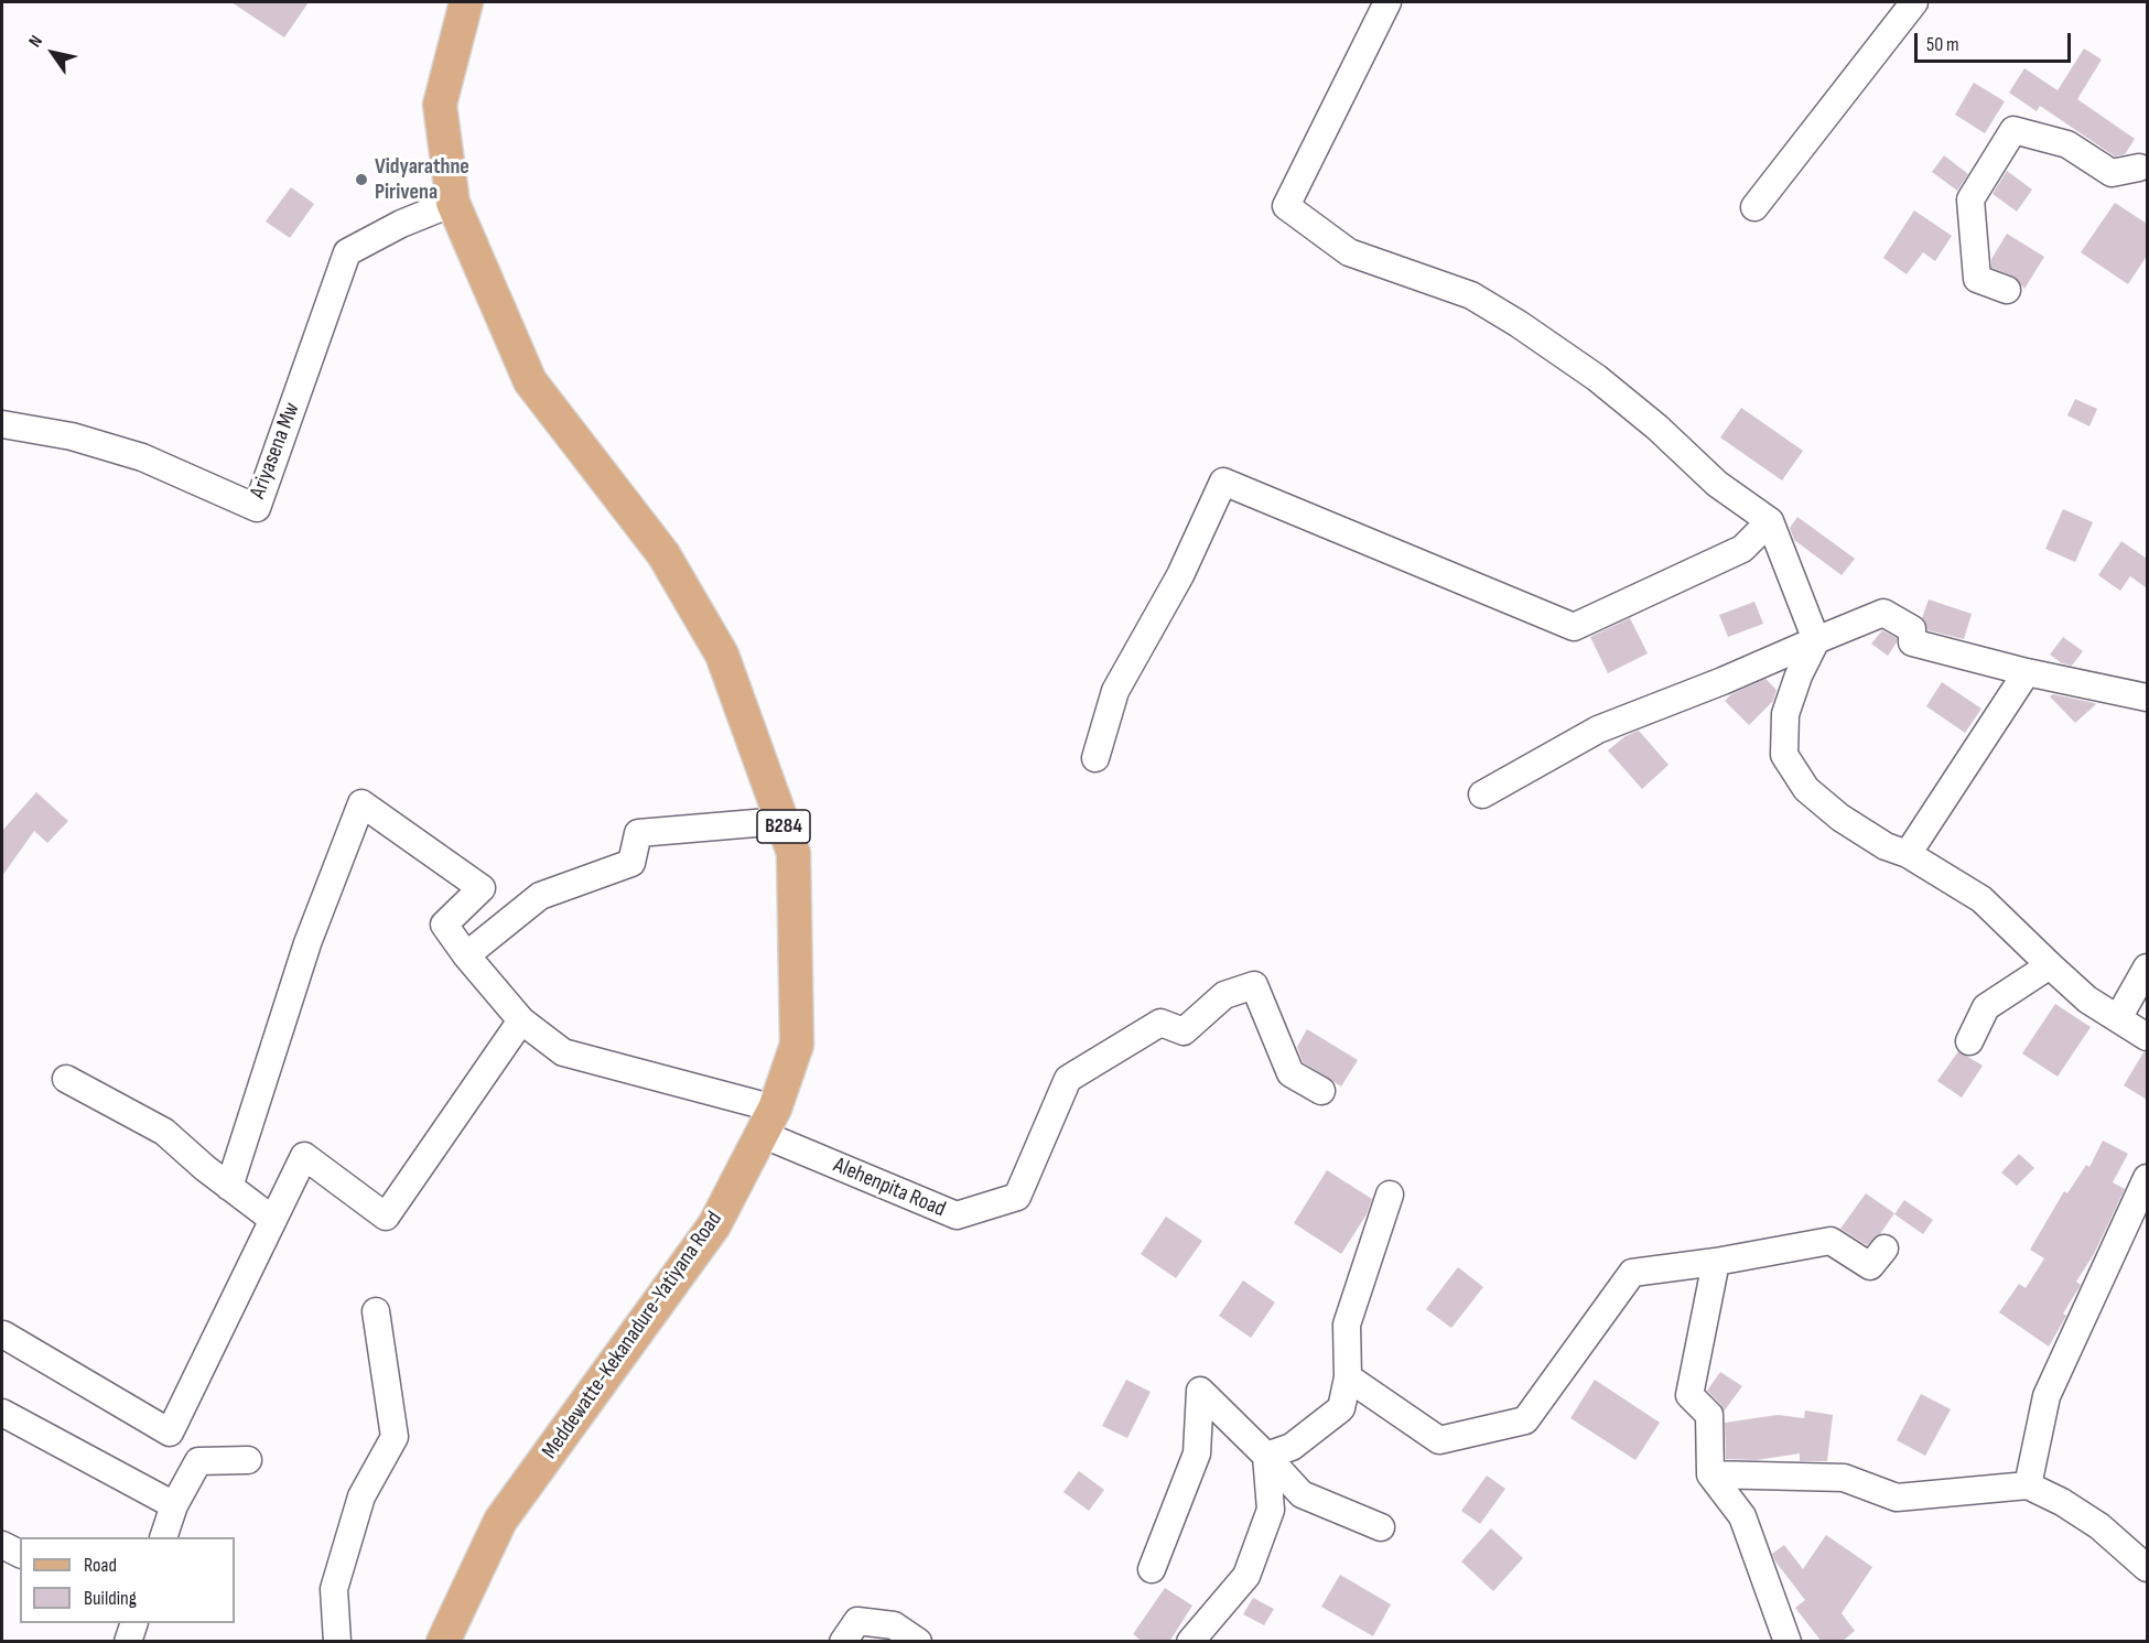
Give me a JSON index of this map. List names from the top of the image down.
{
  "streets": {
    "main road": ["B284", "Meddewatte-Kekanadure-Yatiyana Road"],
    "street": ["Ariyasena Mw", "Alehenpita Road"]
  },
  "crossings": [
    ["Ariyasena Mw", "Meddewatte-Kekanadure-Yatiyana Road"],
    ["Alehenpita Road", "Meddewatte-Kekanadure-Yatiyana Road"]
  ],
  "places": ["Vidyarathne Pirivena"],
  "legend": ["Road", "Building"],
  "scale_bar": "50 m",
  "north": "top left"
}
